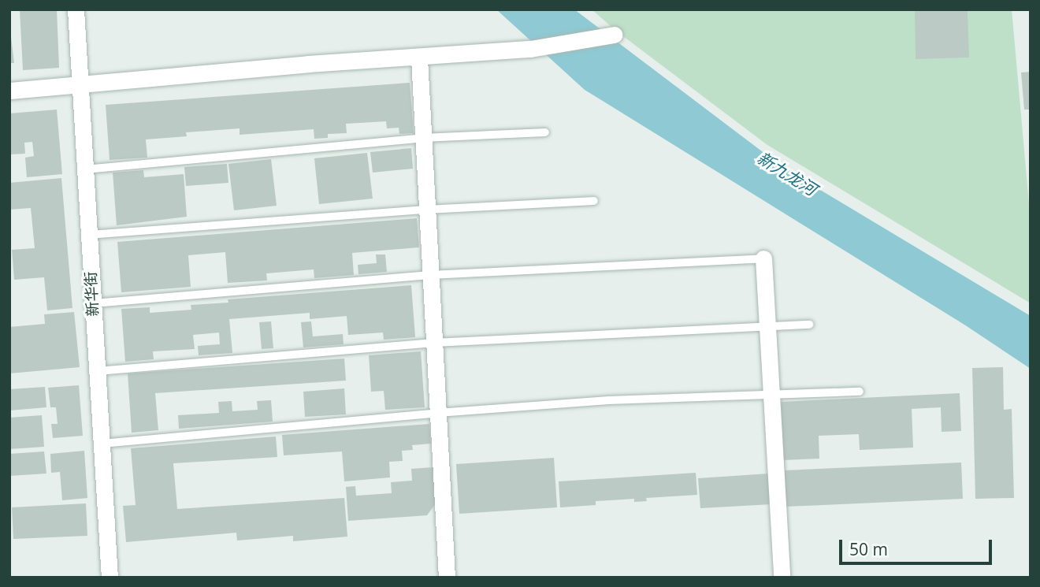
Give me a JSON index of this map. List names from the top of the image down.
{
  "streets": {
    "street": ["新华街"]
  },
  "water": ["新九龙河"],
  "scale_bar": "50 m"
}
